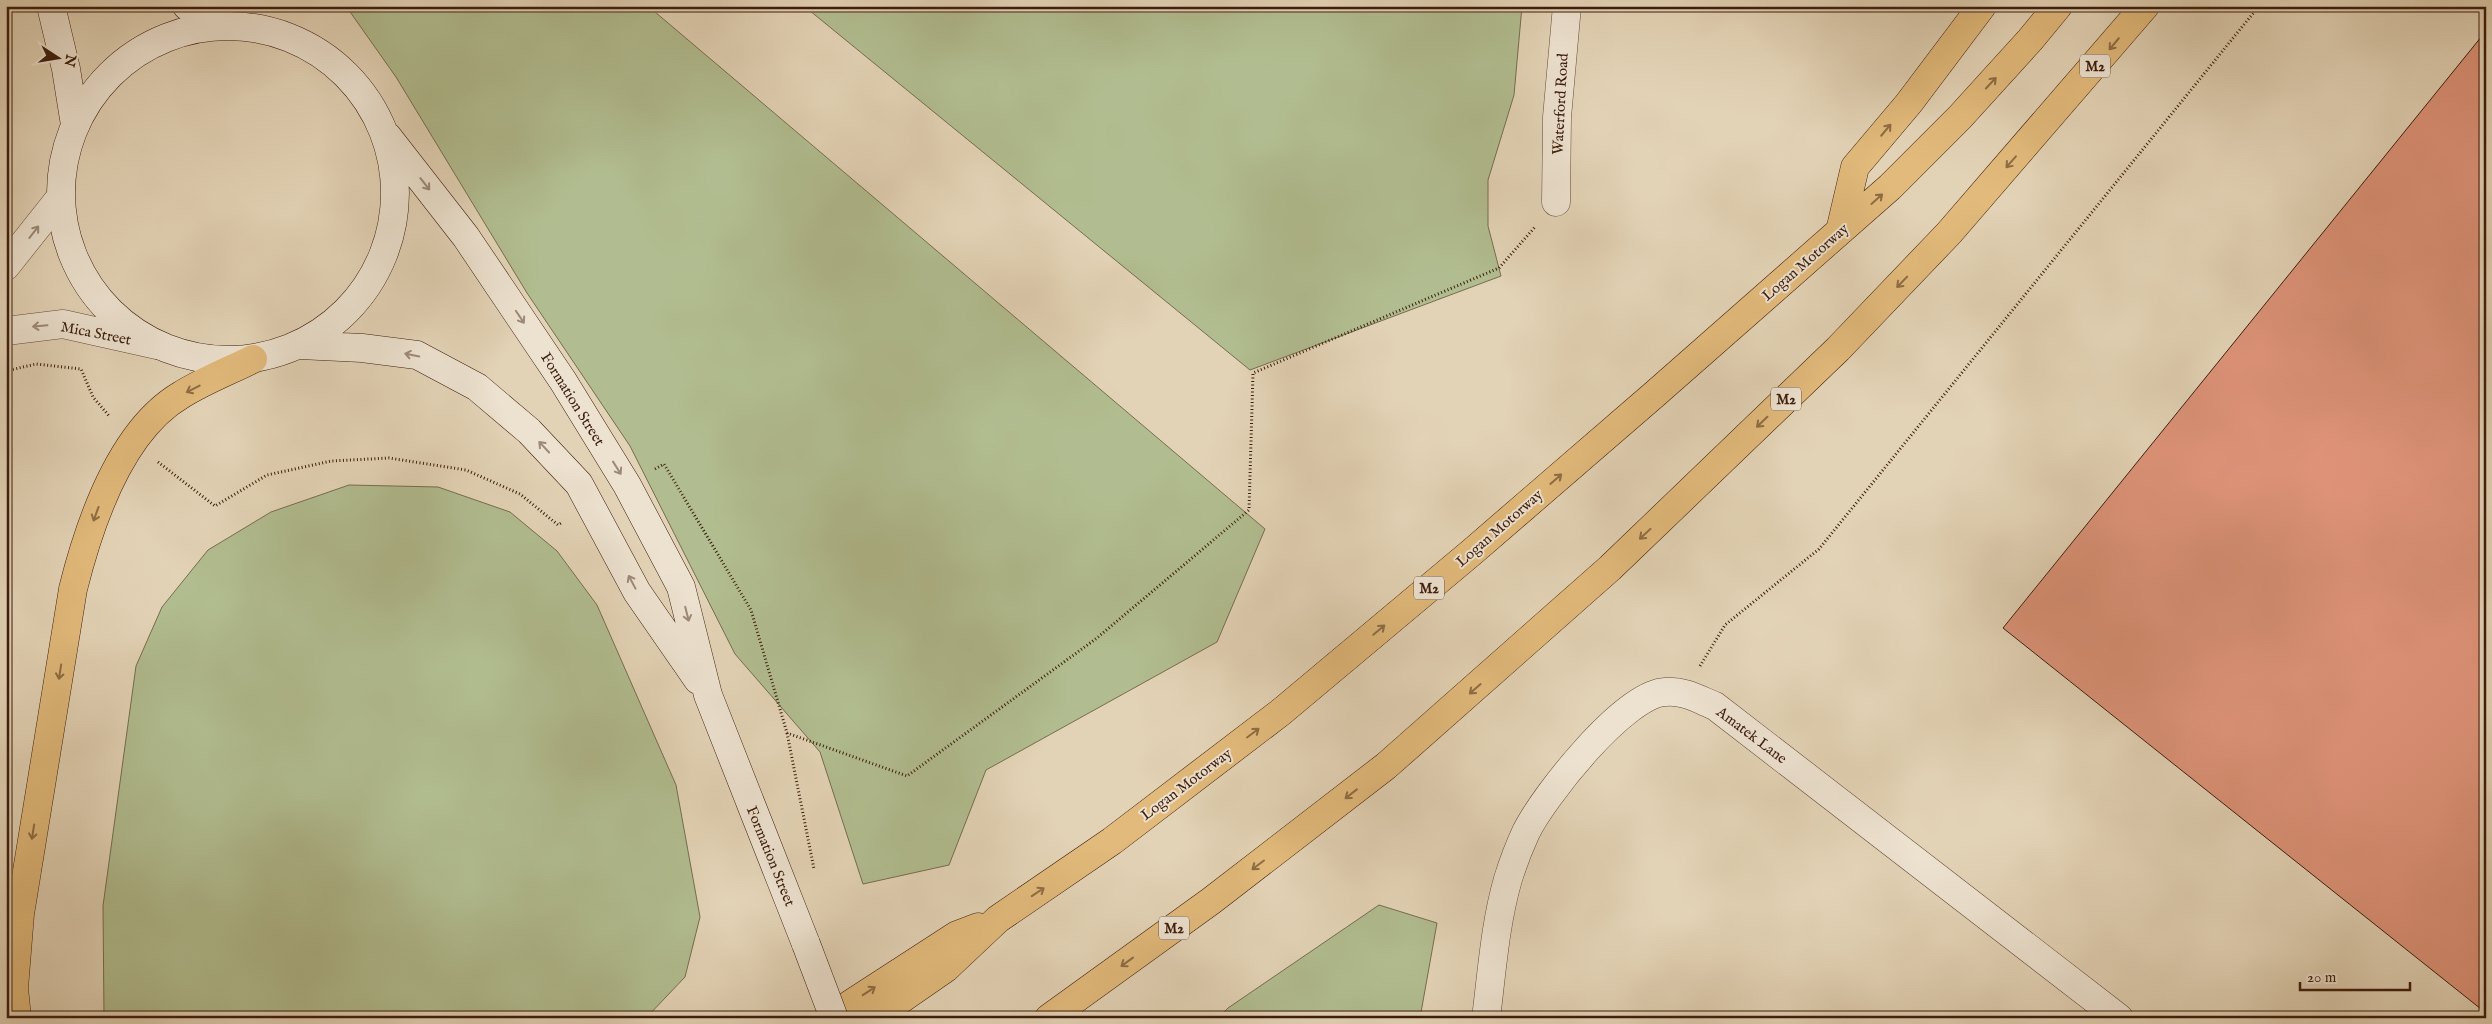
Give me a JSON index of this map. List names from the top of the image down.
{
  "streets": {
    "highway": ["M2", "Logan Motorway"],
    "main road": [
      "Waterford Road",
      "Mica Street",
      "Formation Street",
      "Amatek Lane"
    ]
  },
  "one_way": ["Mica Street"],
  "scale_bar": "20 m",
  "north": "right"
}
